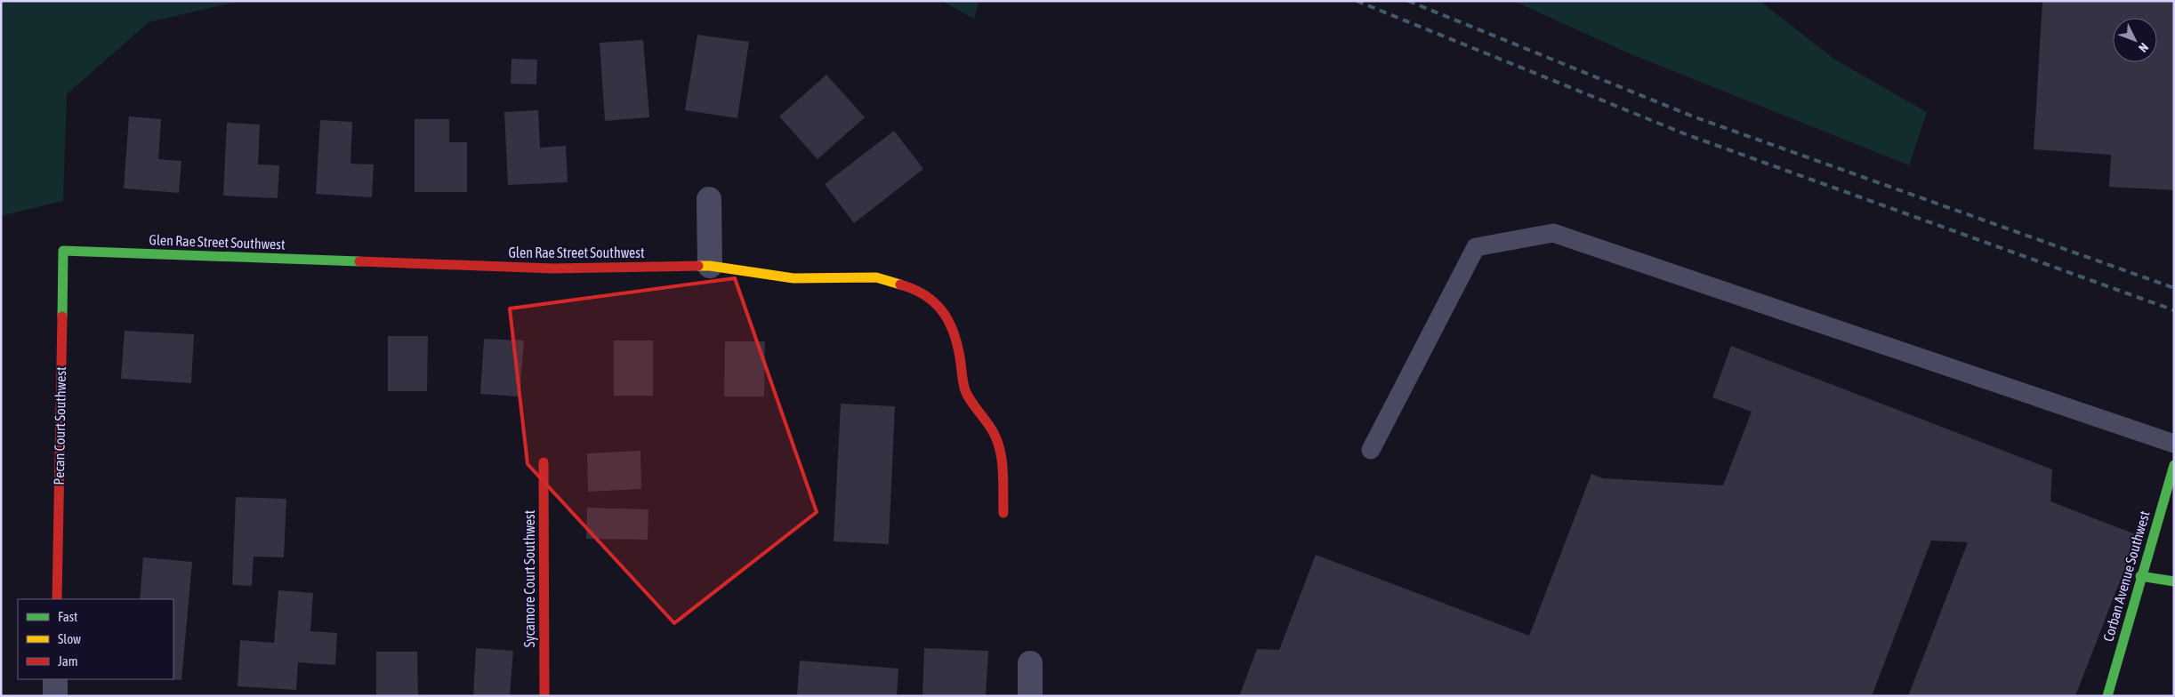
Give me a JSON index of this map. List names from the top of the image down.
{
  "streets": {
    "street": [
      "Glen Rae Street Southwest",
      "Pecan Court Southwest",
      "Corban Avenue Southwest",
      "Sycamore Court Southwest"
    ]
  },
  "crossings": [
    ["Glen Rae Street Southwest", "Pecan Court Southwest"]
  ],
  "legend": ["Fast", "Slow", "Jam"],
  "north": "bottom right"
}
